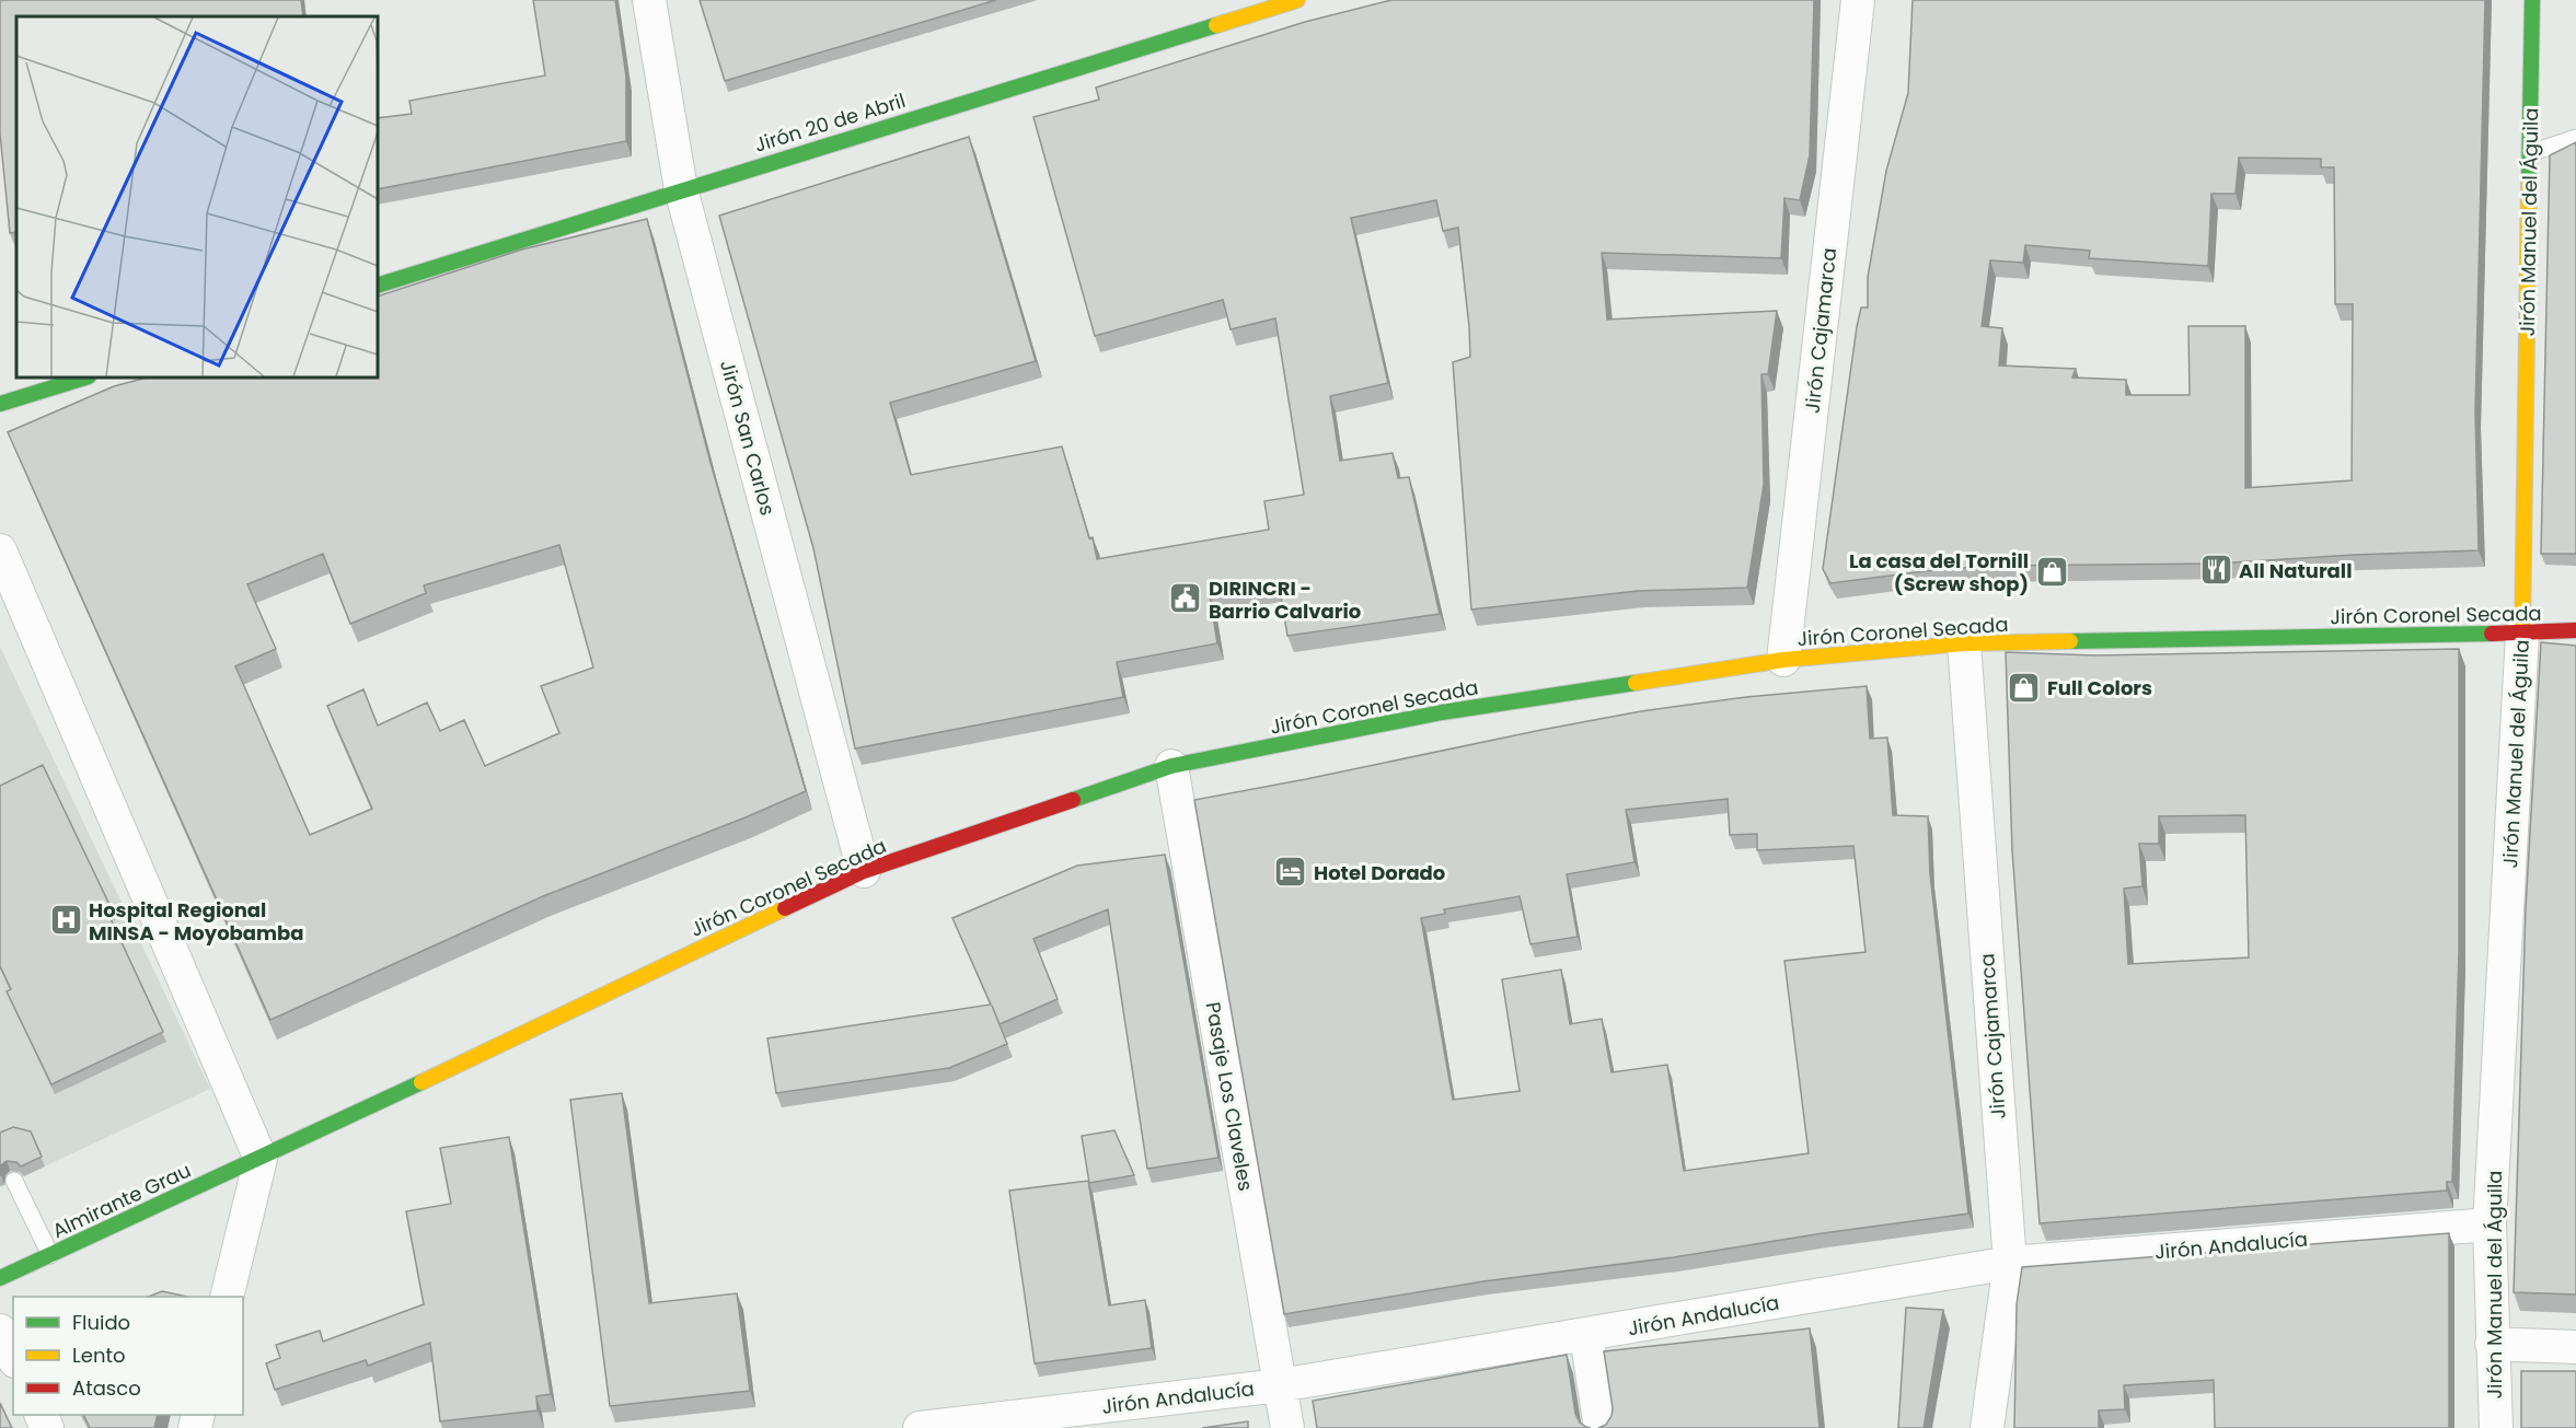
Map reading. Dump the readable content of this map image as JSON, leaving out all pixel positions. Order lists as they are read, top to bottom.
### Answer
{
  "streets": {
    "main road": [
      "Jirón 20 de Abril",
      "Jirón Manuel del Águila",
      "Jirón Coronel Secada",
      "Almirante Grau"
    ],
    "street": [
      "Jirón Cajamarca",
      "Jirón San Carlos",
      "Pasaje Los Claveles",
      "Jirón Andalucía"
    ]
  },
  "crossings": [
    ["Jirón 20 de Abril", "Jirón San Carlos"],
    ["Jirón Manuel del Águila", "Jirón Coronel Secada"],
    ["Jirón Manuel del Águila", "Jirón Andalucía"],
    ["Jirón Cajamarca", "Jirón Coronel Secada"],
    ["Jirón Cajamarca", "Jirón Andalucía"],
    ["Jirón San Carlos", "Jirón Coronel Secada"],
    ["Jirón Coronel Secada", "Pasaje Los Claveles"],
    ["Jirón Coronel Secada", "Almirante Grau"],
    ["Pasaje Los Claveles", "Jirón Andalucía"]
  ],
  "places": {
    "restaurant": ["All Naturall"],
    "shop": ["La casa del Tornill (Screw shop)", "Full Colors"],
    "public building": ["DIRINCRI - Barrio Calvario"],
    "hotel": ["Hotel Dorado"],
    "hospital": ["Hospital Regional MINSA - Moyobamba"]
  },
  "legend": ["Fluido", "Lento", "Atasco"]
}
